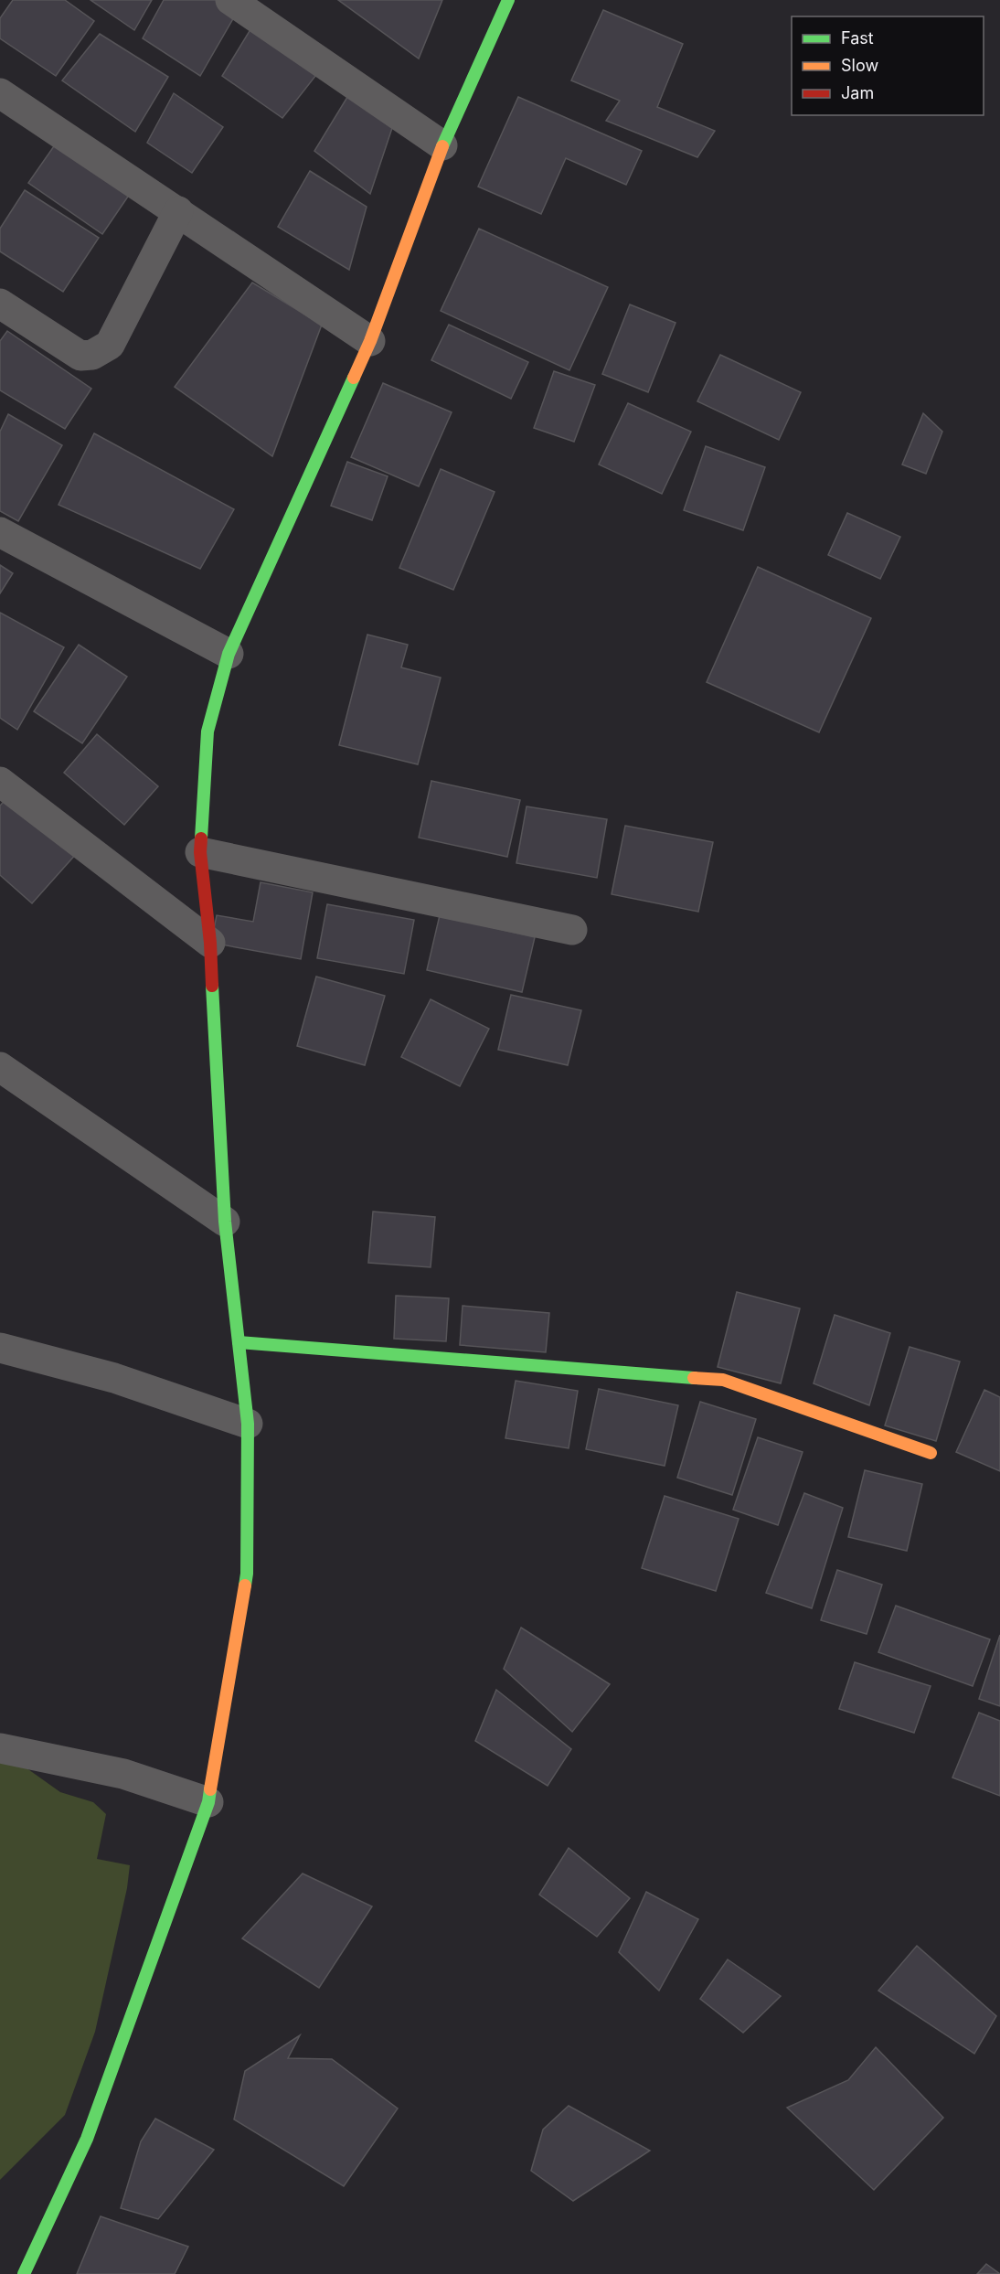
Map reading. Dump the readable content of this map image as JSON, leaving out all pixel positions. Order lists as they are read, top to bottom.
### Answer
{
  "legend": ["Fast", "Slow", "Jam"]
}
